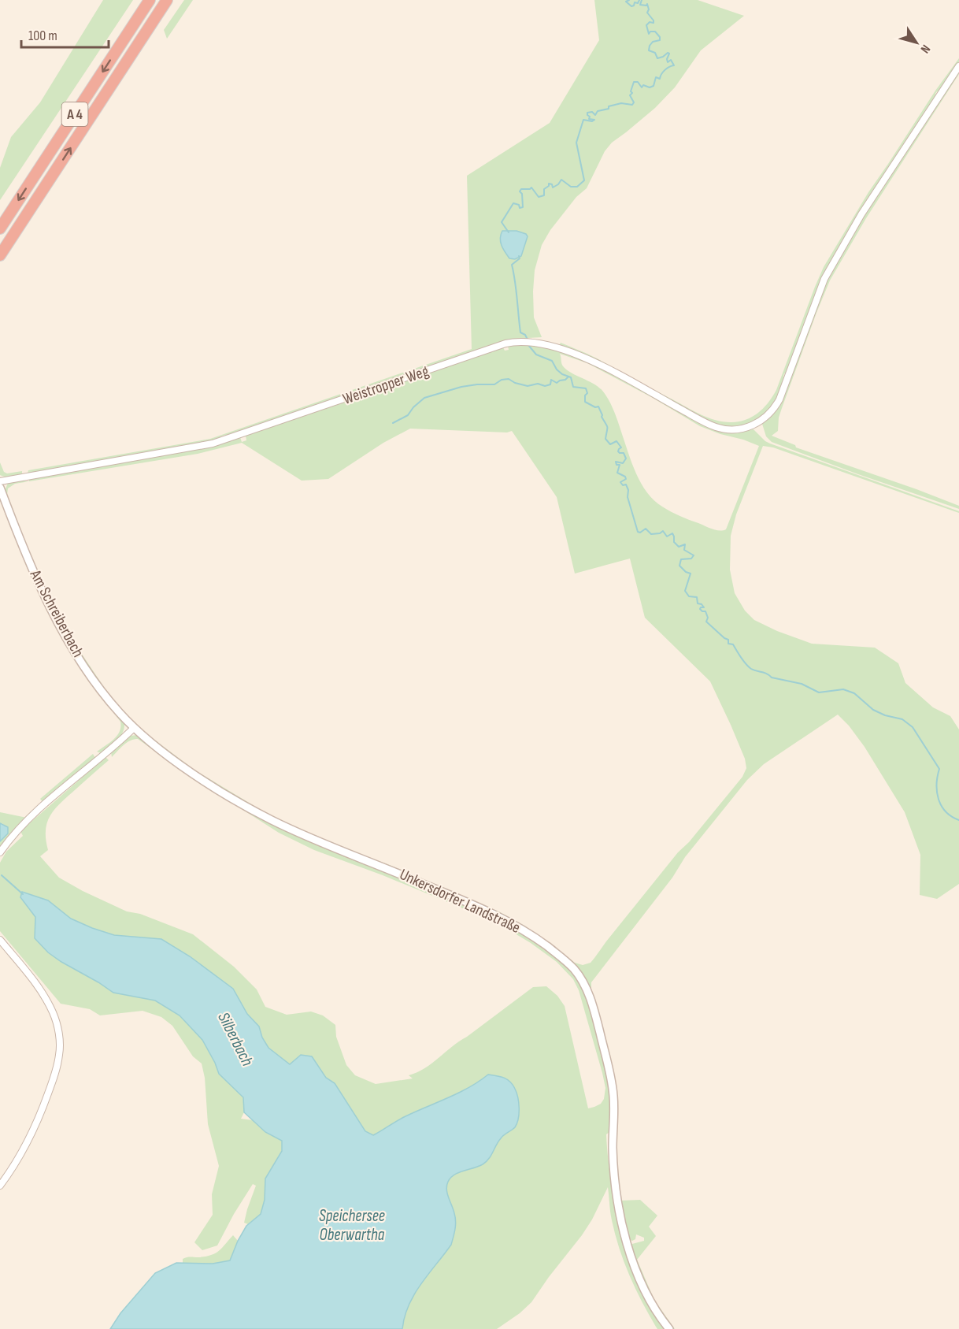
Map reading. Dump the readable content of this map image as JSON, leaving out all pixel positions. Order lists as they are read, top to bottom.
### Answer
{
  "streets": {
    "highway": ["A 4"],
    "street": ["Weistropper Weg", "Am Schreiberbach", "Unkersdorfer Landstraße"]
  },
  "crossings": [
    ["Am Schreiberbach", "Unkersdorfer Landstraße"]
  ],
  "water": ["Silberbach", "Speichersee Oberwartha"],
  "scale_bar": "100 m",
  "north": "bottom right"
}
